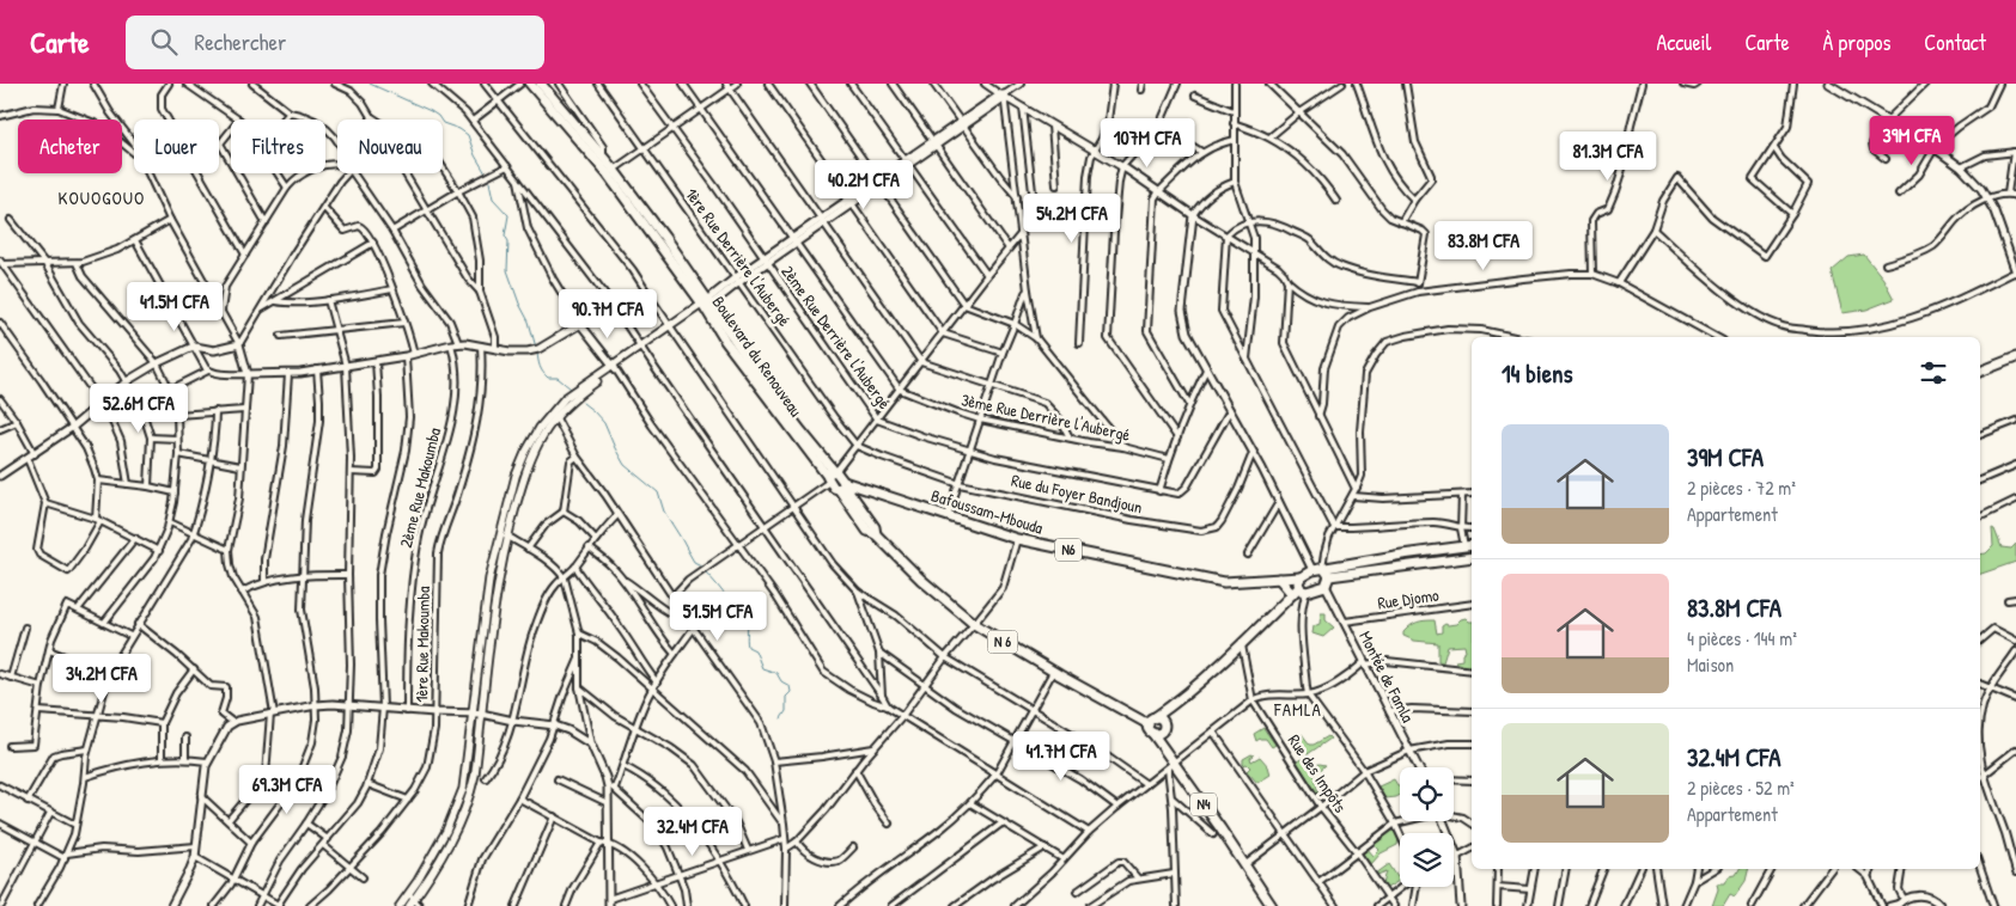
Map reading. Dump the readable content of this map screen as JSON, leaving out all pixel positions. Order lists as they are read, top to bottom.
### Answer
{
  "streets": {
    "highway": [
      "Boulevard du Renouveau",
      "Bafoussam-Mbouda",
      "N6",
      "N 6",
      "N4"
    ],
    "street": [
      "1ère Rue Derrière l'Aubergé",
      "2ème Rue Derrière l'Aubergé",
      "3ème Rue Derrière l'Aubergé",
      "2ème Rue Makoumba",
      "Rue du Foyer Bandjoun",
      "Rue Djomo",
      "1ère Rue Makoumba",
      "Montée de Famla",
      "Rue des Impôts"
    ]
  },
  "crossings": [
    ["1ère Rue Derrière l'Aubergé", "Rue du Foyer Bandjoun"],
    ["Boulevard du Renouveau", "Bafoussam-Mbouda"],
    ["Boulevard du Renouveau", "N 6"],
    ["Bafoussam-Mbouda", "N 6"],
    ["Rue Djomo", "Montée de Famla"],
    ["N 6", "N4"]
  ],
  "districts": ["KOUOGOUO", "FAMLA"],
  "page": {
    "header": "Carte",
    "search": "Rechercher",
    "nav": [
      "Accueil",
      "Carte",
      "À propos",
      "Contact"
    ],
    "price": [
      "39M CFA",
      "107M CFA",
      "81.3M CFA",
      "40.2M CFA",
      "54.2M CFA",
      "83.8M CFA",
      "41.5M CFA",
      "90.7M CFA",
      "52.6M CFA",
      "51.5M CFA",
      "34.2M CFA",
      "41.7M CFA",
      "69.3M CFA",
      "32.4M CFA"
    ],
    "chip": [
      "Acheter",
      "Louer",
      "Filtres",
      "Nouveau"
    ],
    "heading": "14 biens",
    "list": [
      {
        "name": "39M CFA",
        "note": "2 pièces · 72 m² · Appartement"
      },
      {
        "name": "83.8M CFA",
        "note": "4 pièces · 144 m² · Maison"
      },
      {
        "name": "32.4M CFA",
        "note": "2 pièces · 52 m² · Appartement"
      }
    ]
  }
}
